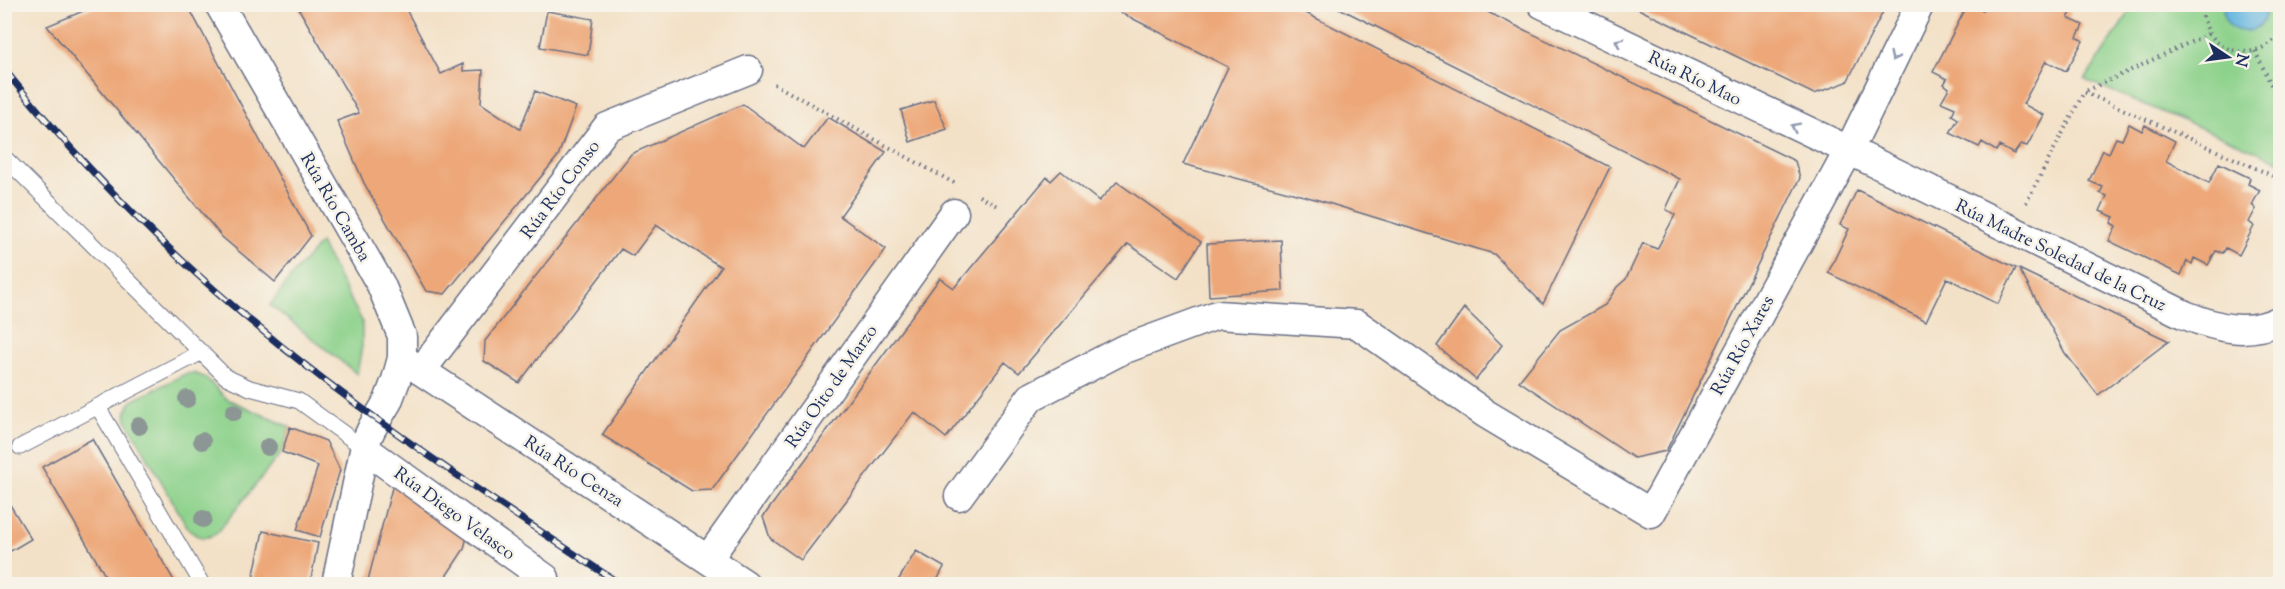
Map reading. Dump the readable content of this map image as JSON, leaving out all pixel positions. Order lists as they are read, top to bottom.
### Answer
{
  "streets": {
    "street": [
      "Rúa Río Mao",
      "Rúa Río Conso",
      "Rúa Río Camba",
      "Rúa Madre Soledad de la Cruz",
      "Rúa Río Xares",
      "Rúa Oito de Marzo",
      "Rúa Río Cenza",
      "Rúa Diego Velasco"
    ]
  },
  "crossings": [
    ["Rúa Río Mao", "Rúa Madre Soledad de la Cruz"],
    ["Rúa Río Mao", "Rúa Río Xares"],
    ["Rúa Río Conso", "Rúa Río Camba"],
    ["Rúa Río Conso", "Rúa Río Cenza"],
    ["Rúa Río Camba", "Rúa Río Cenza"],
    ["Rúa Río Camba", "Rúa Diego Velasco"],
    ["Rúa Madre Soledad de la Cruz", "Rúa Río Xares"],
    ["Rúa Oito de Marzo", "Rúa Río Cenza"]
  ],
  "one_way": ["Rúa Río Mao"],
  "north": "right"
}
